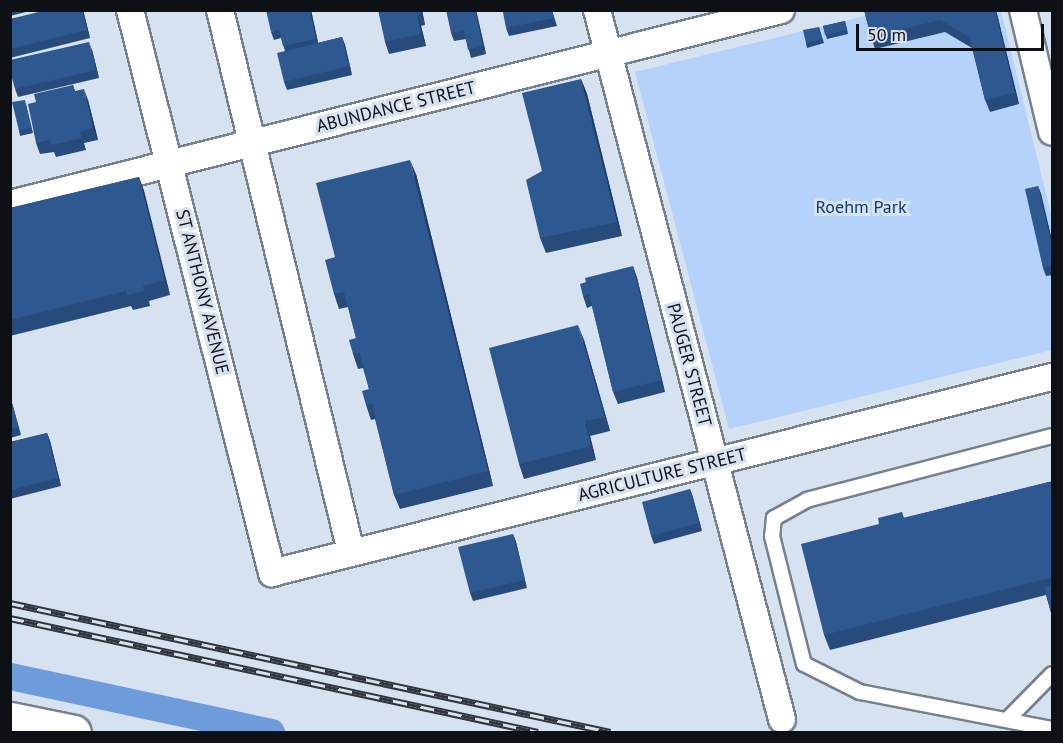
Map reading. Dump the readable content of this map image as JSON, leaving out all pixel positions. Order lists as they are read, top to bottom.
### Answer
{
  "streets": {
    "street": [
      "ABUNDANCE STREET",
      "ST ANTHONY AVENUE",
      "PAUGER STREET",
      "AGRICULTURE STREET"
    ]
  },
  "crossings": [
    ["ABUNDANCE STREET", "ST ANTHONY AVENUE"],
    ["ABUNDANCE STREET", "PAUGER STREET"],
    ["ST ANTHONY AVENUE", "AGRICULTURE STREET"],
    ["PAUGER STREET", "AGRICULTURE STREET"]
  ],
  "parks": ["Roehm Park"],
  "scale_bar": "50 m"
}
